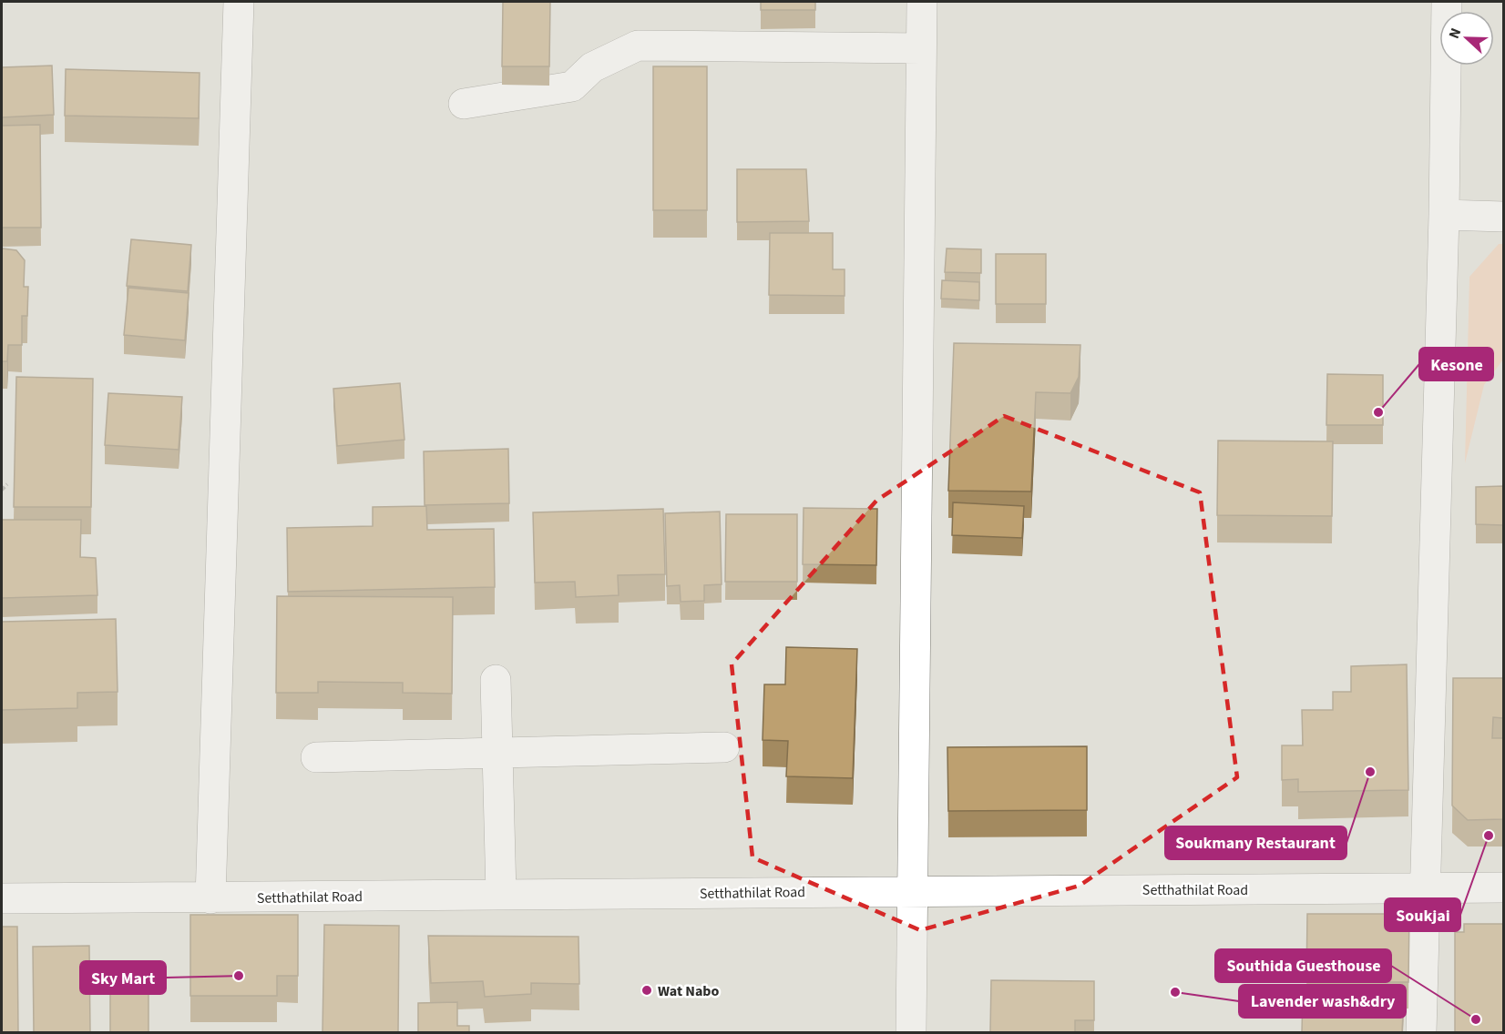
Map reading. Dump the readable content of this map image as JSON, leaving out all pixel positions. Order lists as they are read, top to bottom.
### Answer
{
  "streets": {
    "street": ["Setthathilat Road"]
  },
  "places": [
    "Kesone",
    "Soukmany Restaurant",
    "Soukjai",
    "Sky Mart",
    "Wat Nabo",
    "Lavender wash&dry",
    "Southida Guesthouse"
  ],
  "north": "left"
}
